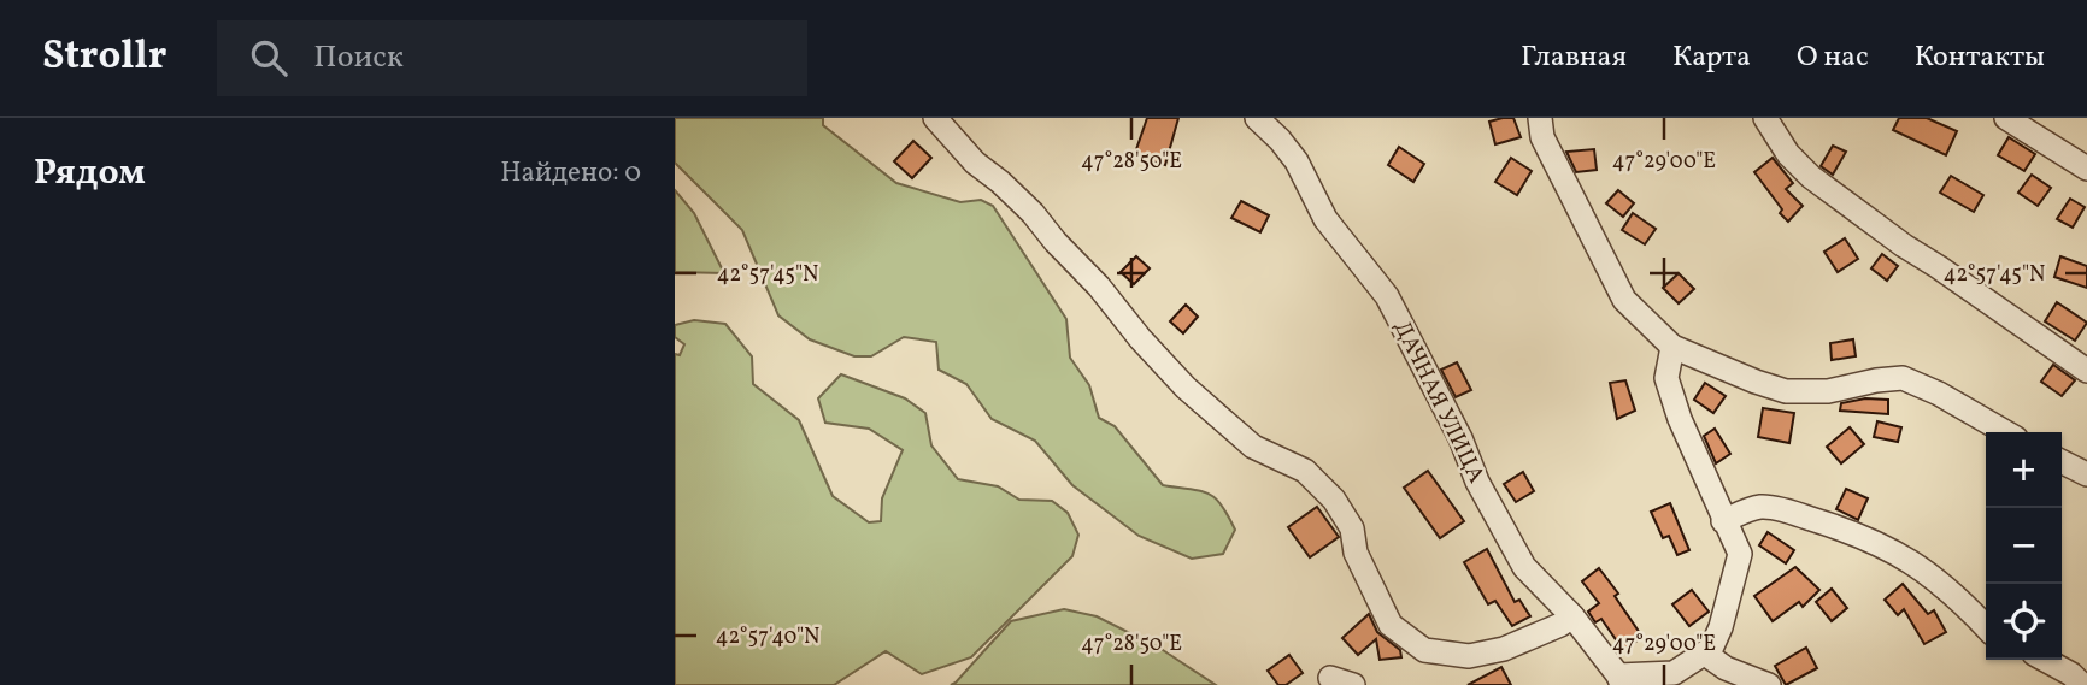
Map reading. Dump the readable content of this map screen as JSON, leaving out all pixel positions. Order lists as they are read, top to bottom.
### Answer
{
  "streets": {
    "street": ["ДАЧНАЯ УЛИЦА"]
  },
  "page": {
    "header": "Strollr",
    "search": "Поиск",
    "nav": [
      "Главная",
      "Карта",
      "О нас",
      "Контакты"
    ],
    "heading": ["Рядом", "Найдено: 0"],
    "map_buttons": ["+", "−"]
  },
  "coordinates": [
    "47°28'50\"E",
    "47°29'00\"E",
    "42°57'45\"N",
    "42°57'40\"N"
  ]
}
